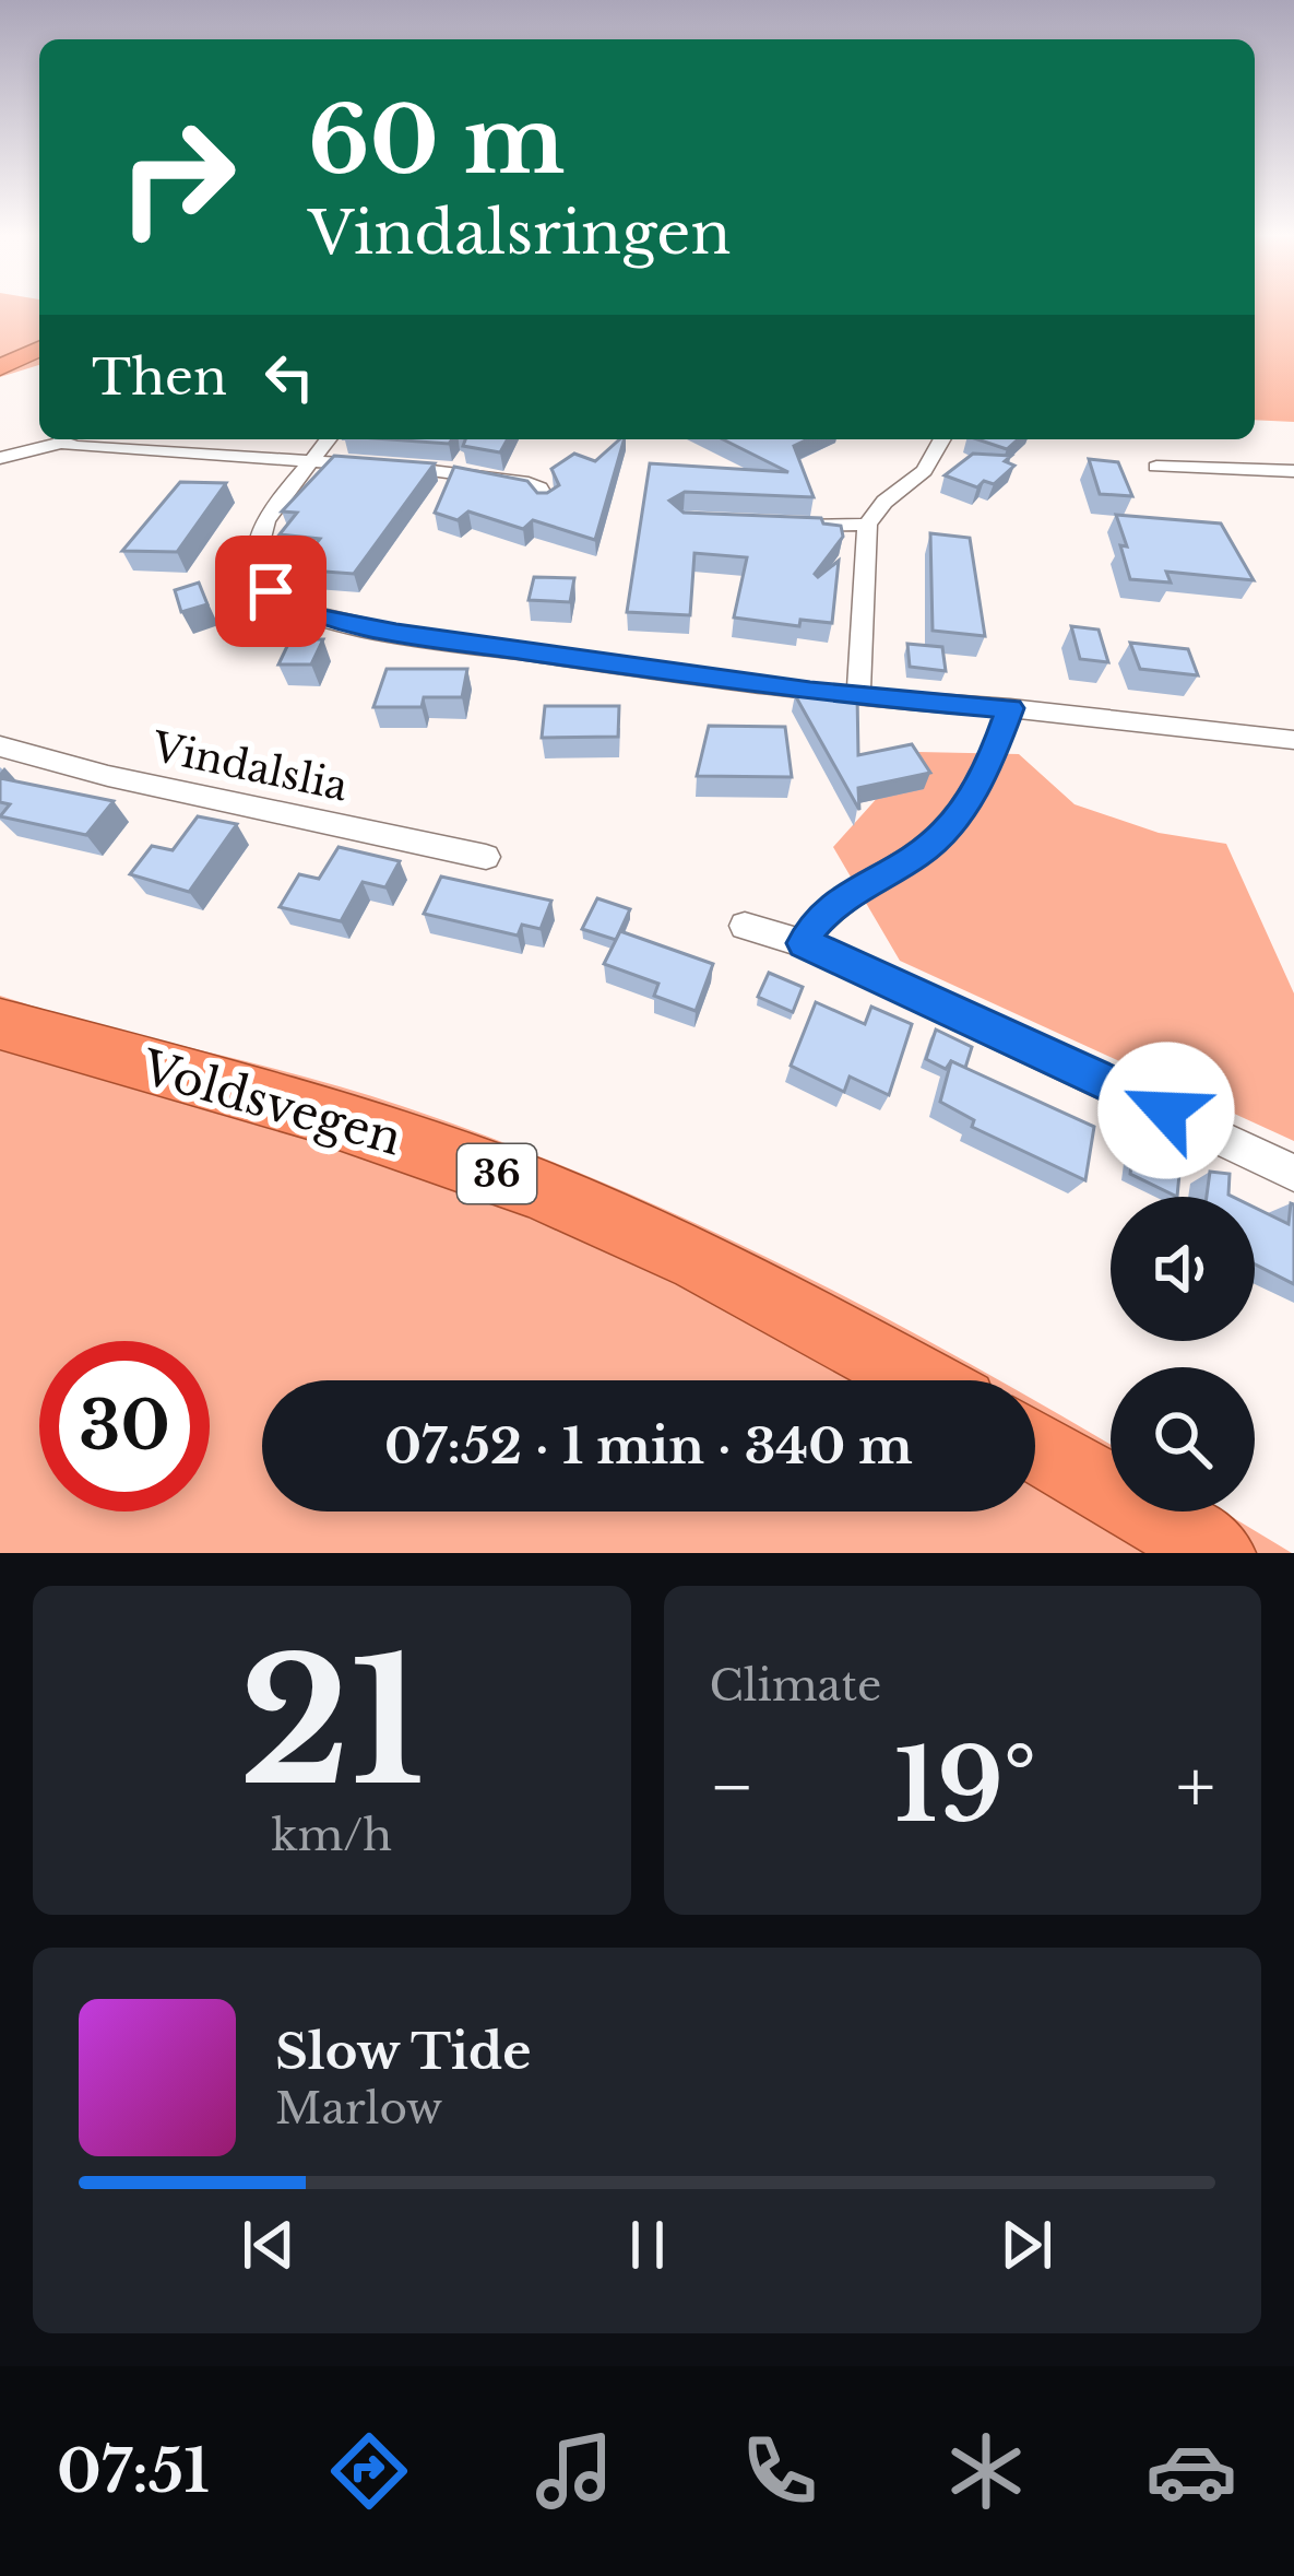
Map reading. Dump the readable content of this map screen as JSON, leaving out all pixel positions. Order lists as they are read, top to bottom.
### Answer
{
  "streets": {
    "highway": ["Voldsvegen", "36"],
    "street": ["Vindalslia"]
  },
  "page": {
    "turn": ["60 m", "Vindalsringen"],
    "then": "Then",
    "limit": "30",
    "trip": "07:52 · 1 min · 340 m",
    "tile": [
      ["21", "km/h"],
      "Climate"
    ],
    "heat": ["−", "19°", "+"],
    "song": ["Slow Tide", "Marlow"],
    "tabs": "07:51"
  }
}
